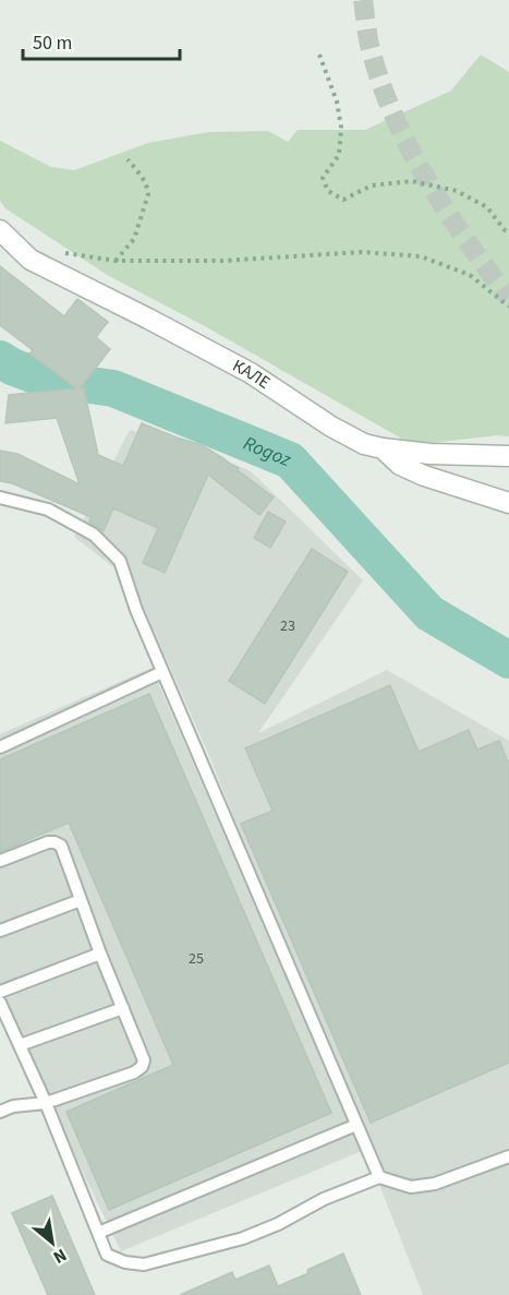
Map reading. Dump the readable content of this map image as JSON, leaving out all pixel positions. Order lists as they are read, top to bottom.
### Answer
{
  "streets": {
    "street": ["КАЛЕ"]
  },
  "water": ["Rogoz"],
  "house_numbers": ["23", "25"],
  "scale_bar": "50 m",
  "north": "bottom right"
}
